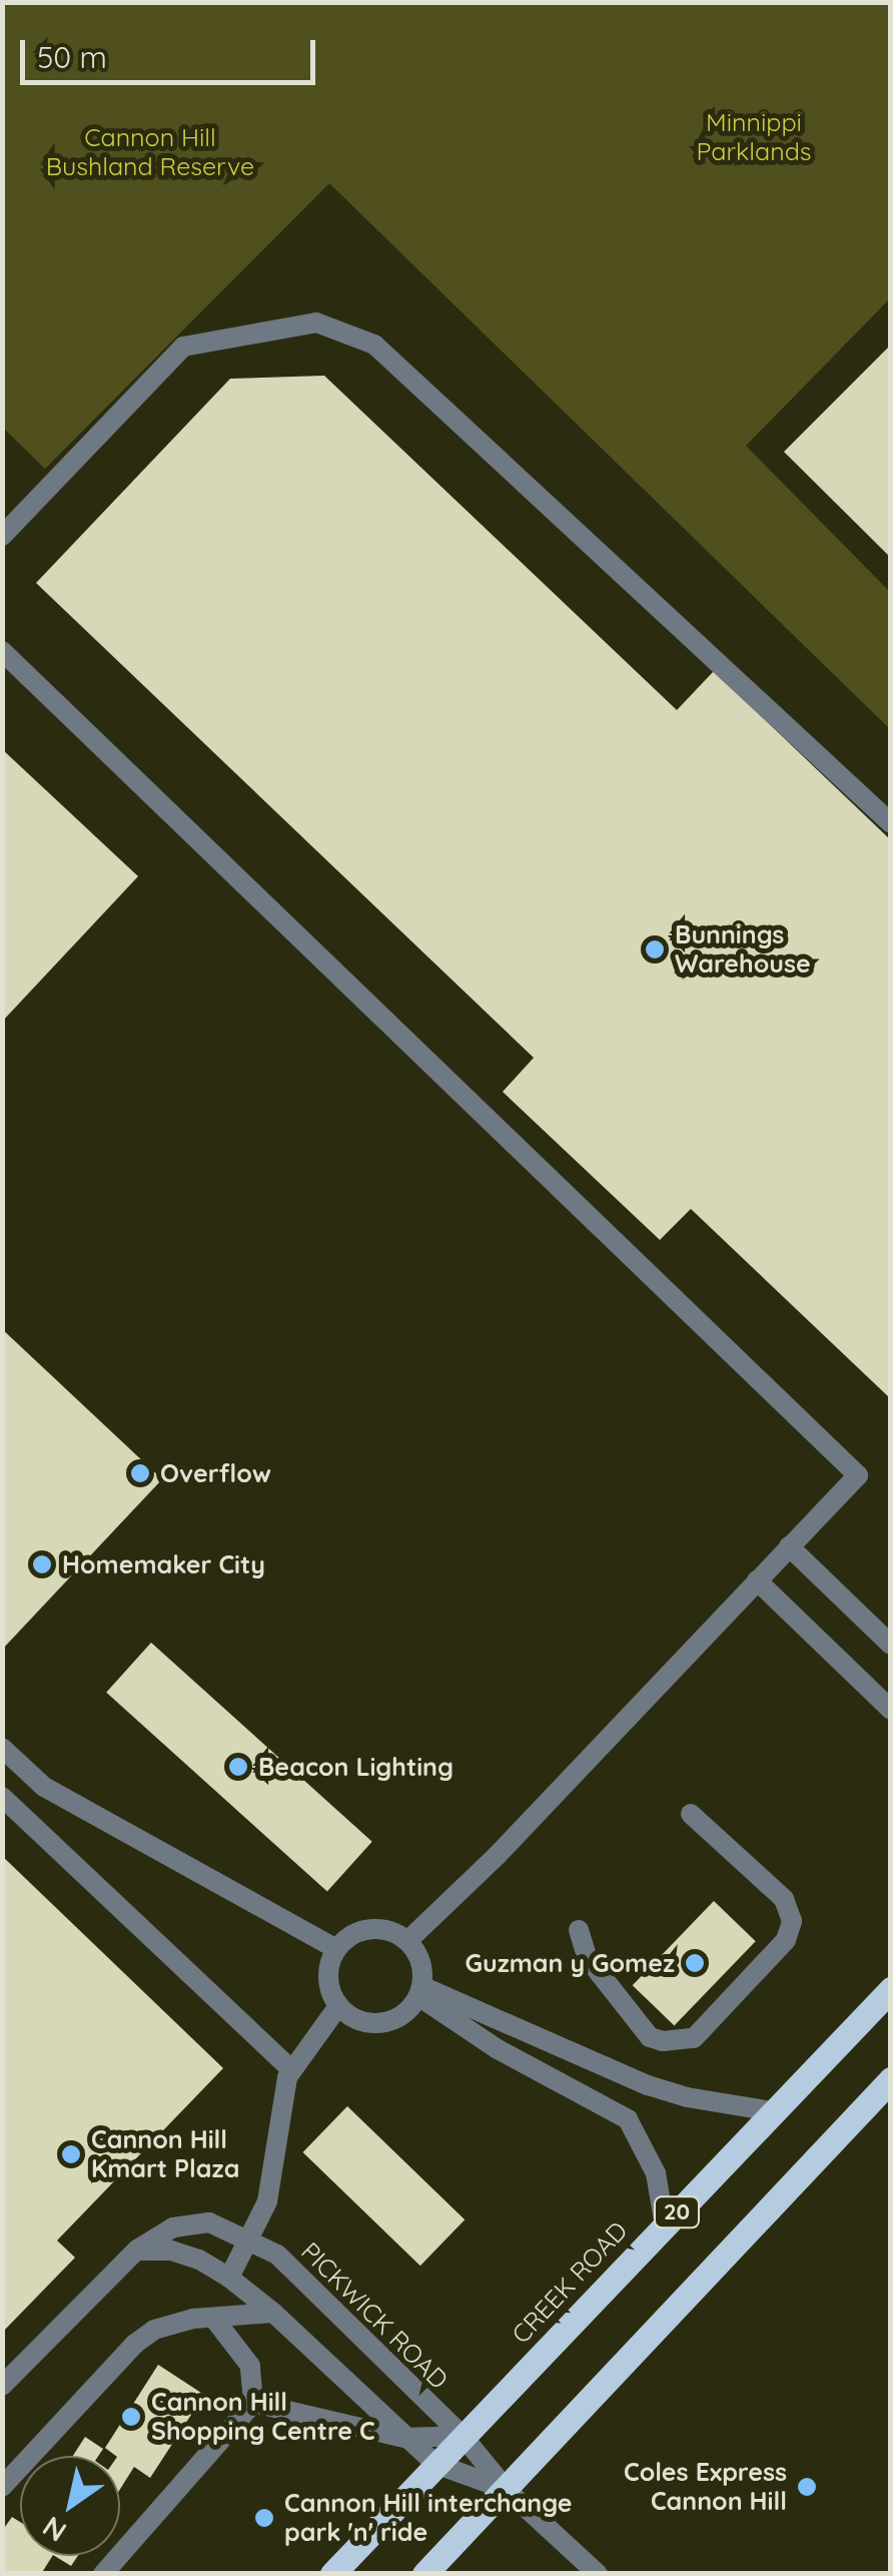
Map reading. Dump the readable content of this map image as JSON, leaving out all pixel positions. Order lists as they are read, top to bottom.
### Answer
{
  "streets": {
    "main road": ["20", "CREEK ROAD"],
    "street": ["PICKWICK ROAD"]
  },
  "crossings": [
    ["20", "PICKWICK ROAD"],
    ["CREEK ROAD", "PICKWICK ROAD"]
  ],
  "parks": ["Minnippi Parklands", "Cannon Hill Bushland Reserve"],
  "places": [
    "Bunnings Warehouse",
    "Overflow",
    "Homemaker City",
    "Beacon Lighting",
    "Guzman y Gomez",
    "Cannon Hill Kmart Plaza",
    "Cannon Hill Shopping Centre C",
    "Coles Express Cannon Hill",
    "Cannon Hill interchange park 'n' ride"
  ],
  "scale_bar": "50 m",
  "north": "bottom left"
}
